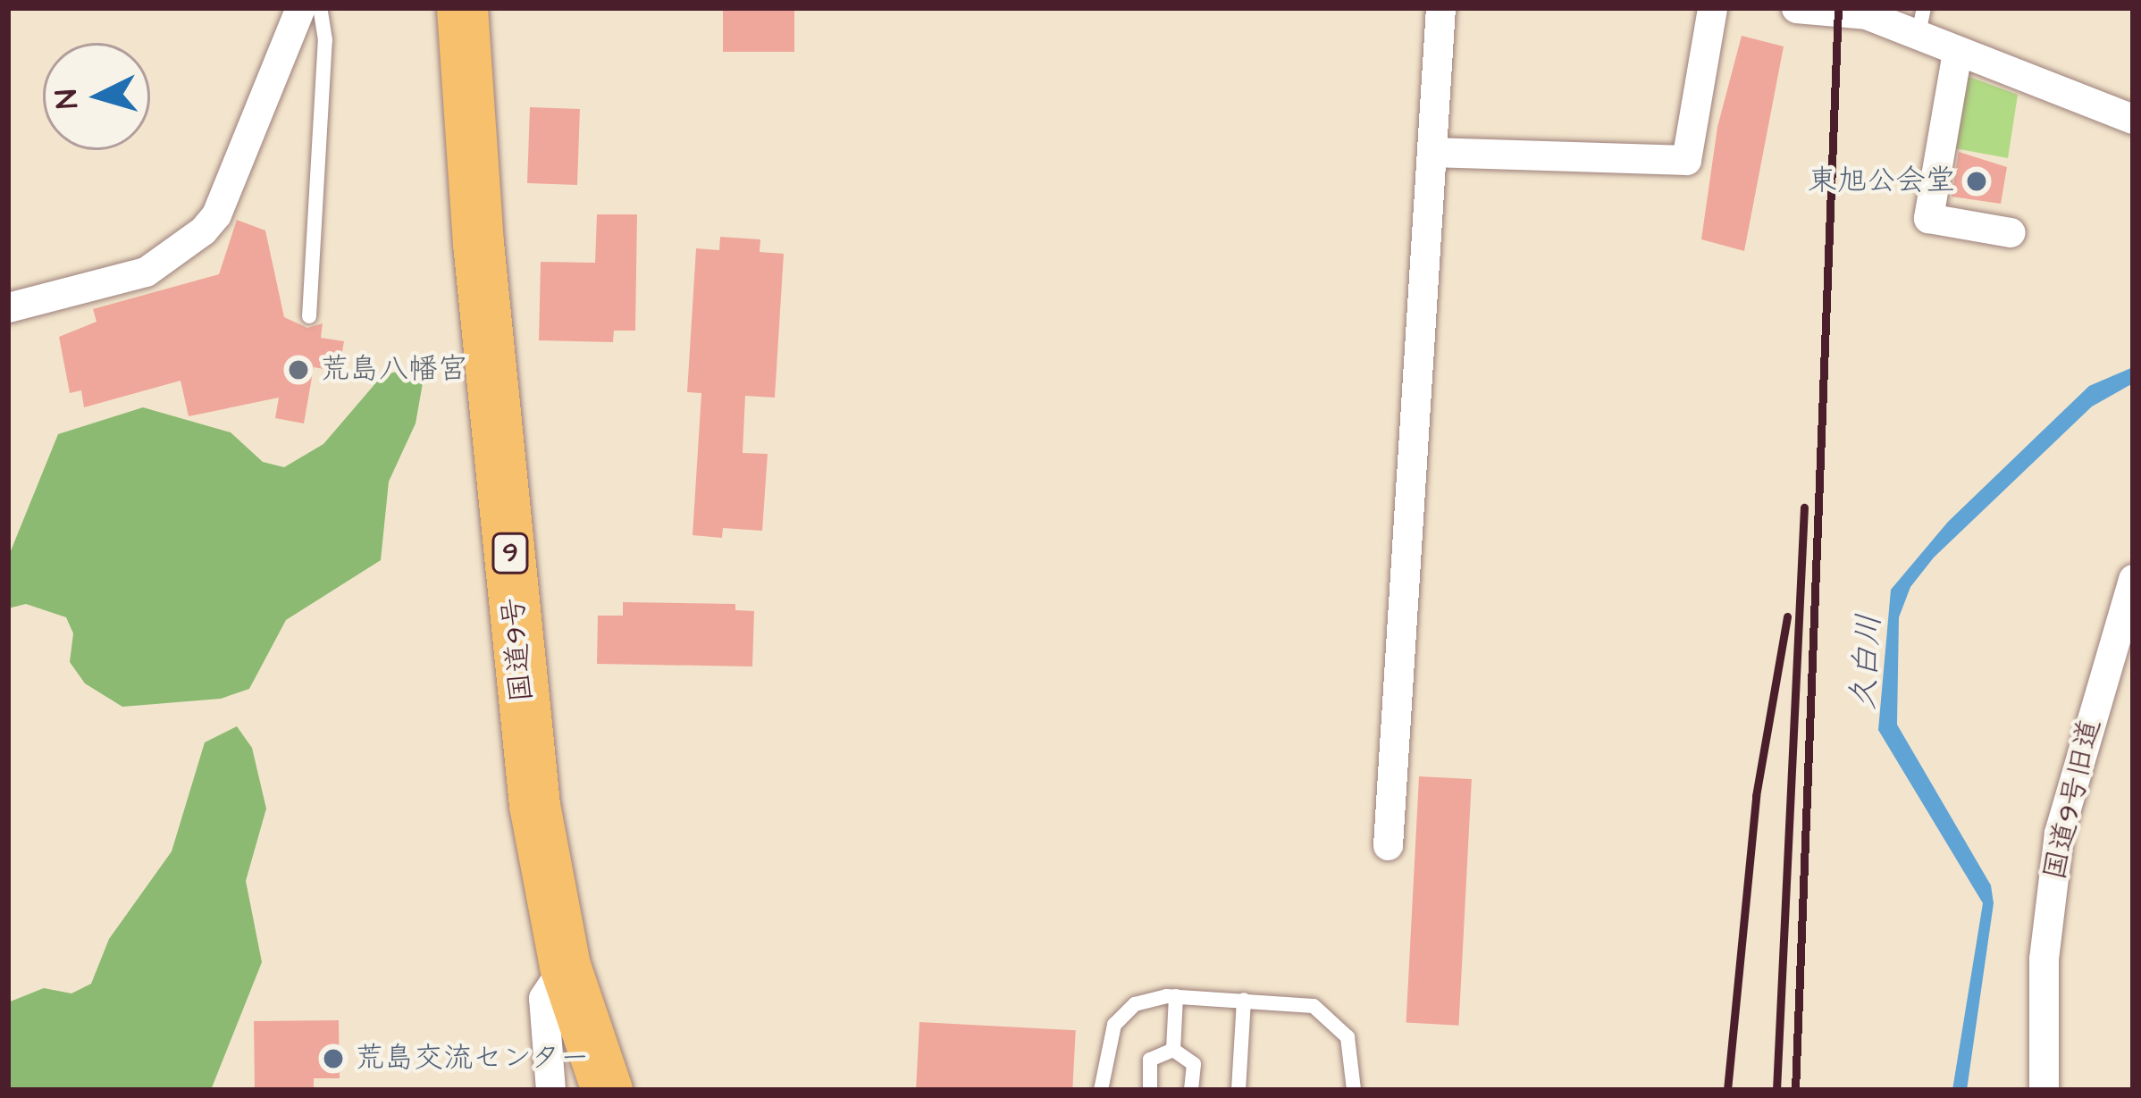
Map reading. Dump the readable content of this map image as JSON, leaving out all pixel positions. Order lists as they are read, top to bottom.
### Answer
{
  "streets": {
    "highway": ["9", "国道9号"],
    "street": ["国道9号旧道"]
  },
  "water": ["久白川"],
  "places": ["東旭公会堂", "荒島八幡宮", "荒島交流センター"],
  "north": "left"
}
